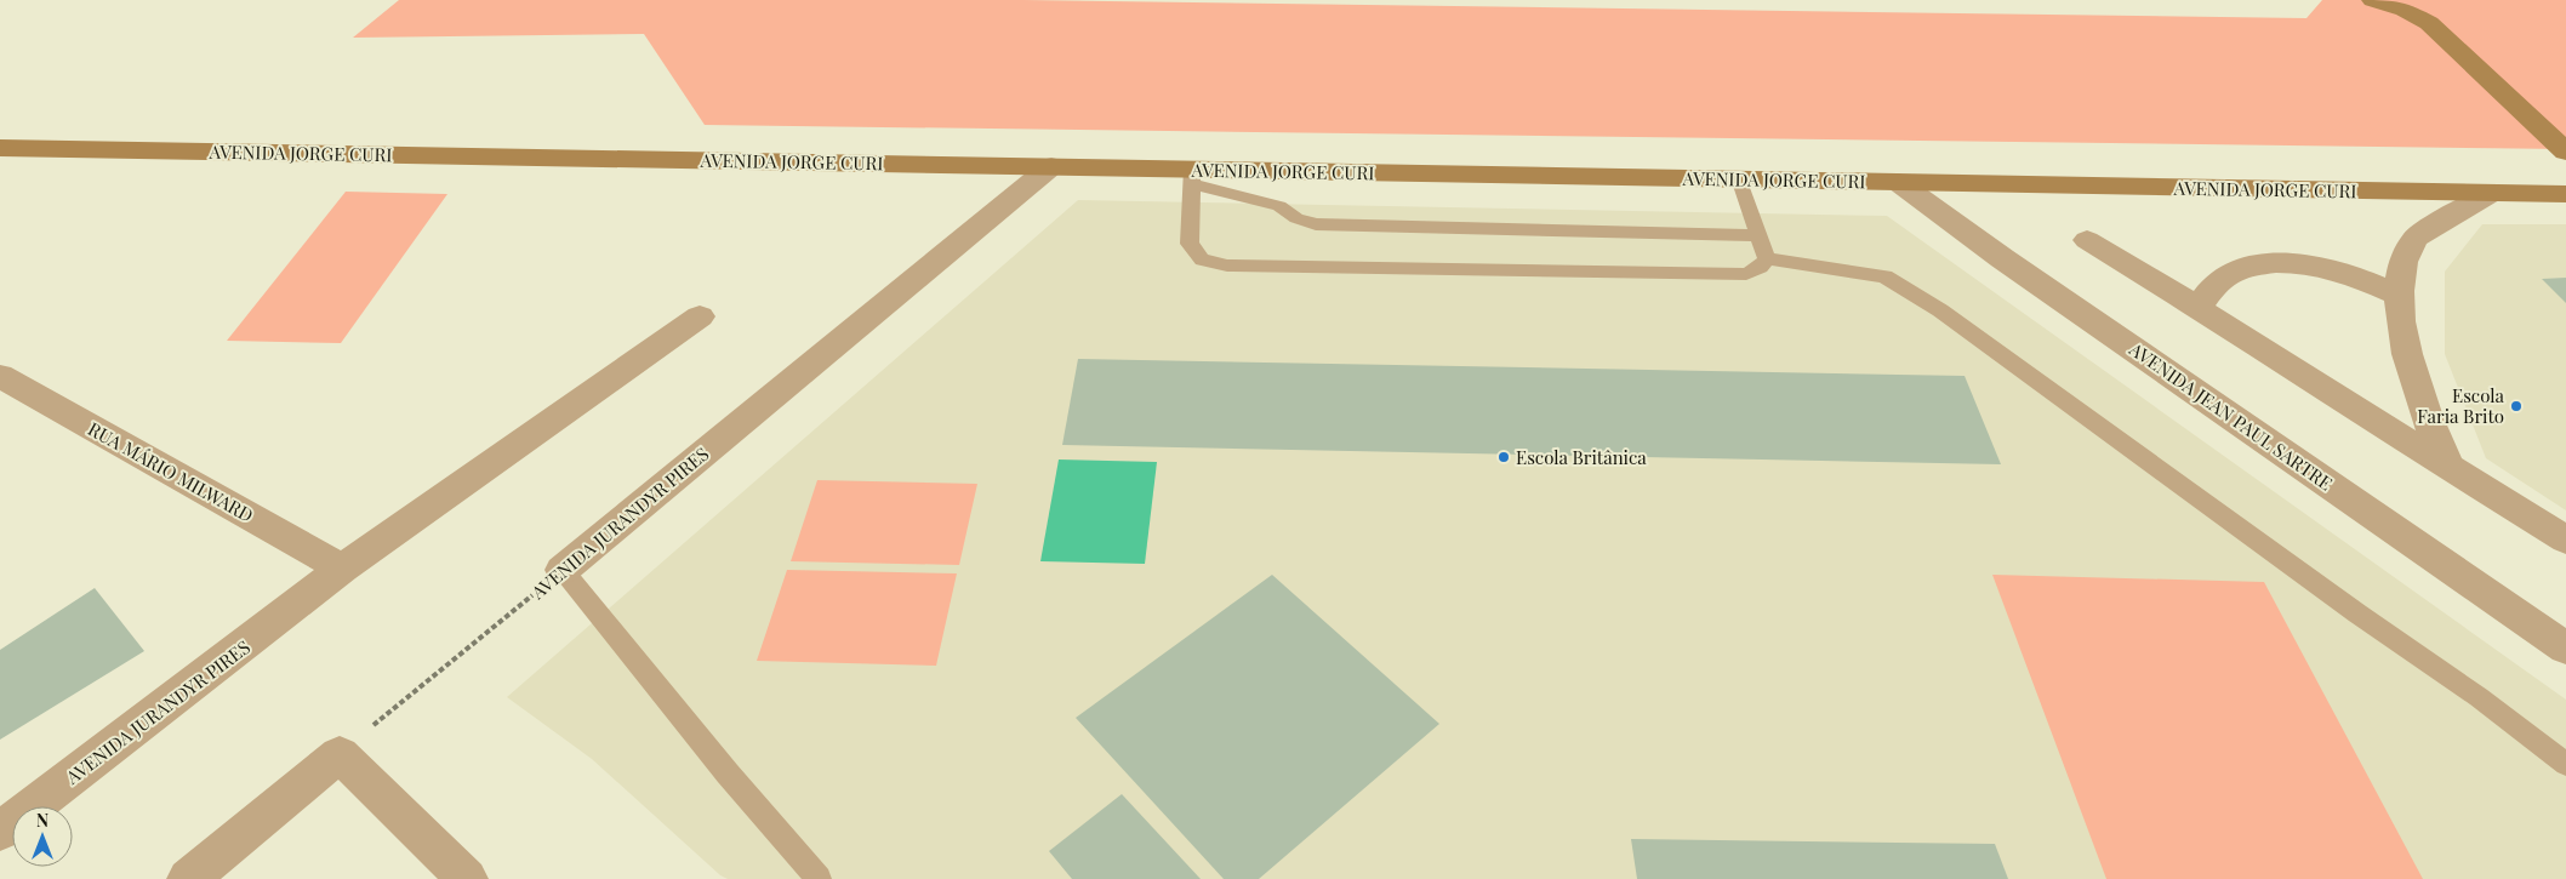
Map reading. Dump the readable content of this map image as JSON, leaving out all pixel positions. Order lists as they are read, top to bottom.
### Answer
{
  "streets": {
    "street": [
      "AVENIDA JORGE CURI",
      "AVENIDA JEAN PAUL SARTRE",
      "RUA MÁRIO MILWARD",
      "AVENIDA JURANDYR PIRES"
    ]
  },
  "crossings": [
    ["AVENIDA JORGE CURI", "AVENIDA JEAN PAUL SARTRE"],
    ["AVENIDA JORGE CURI", "AVENIDA JURANDYR PIRES"],
    ["RUA MÁRIO MILWARD", "AVENIDA JURANDYR PIRES"]
  ],
  "places": ["Escola Faria Brito", "Escola Britânica"],
  "north": "top"
}
